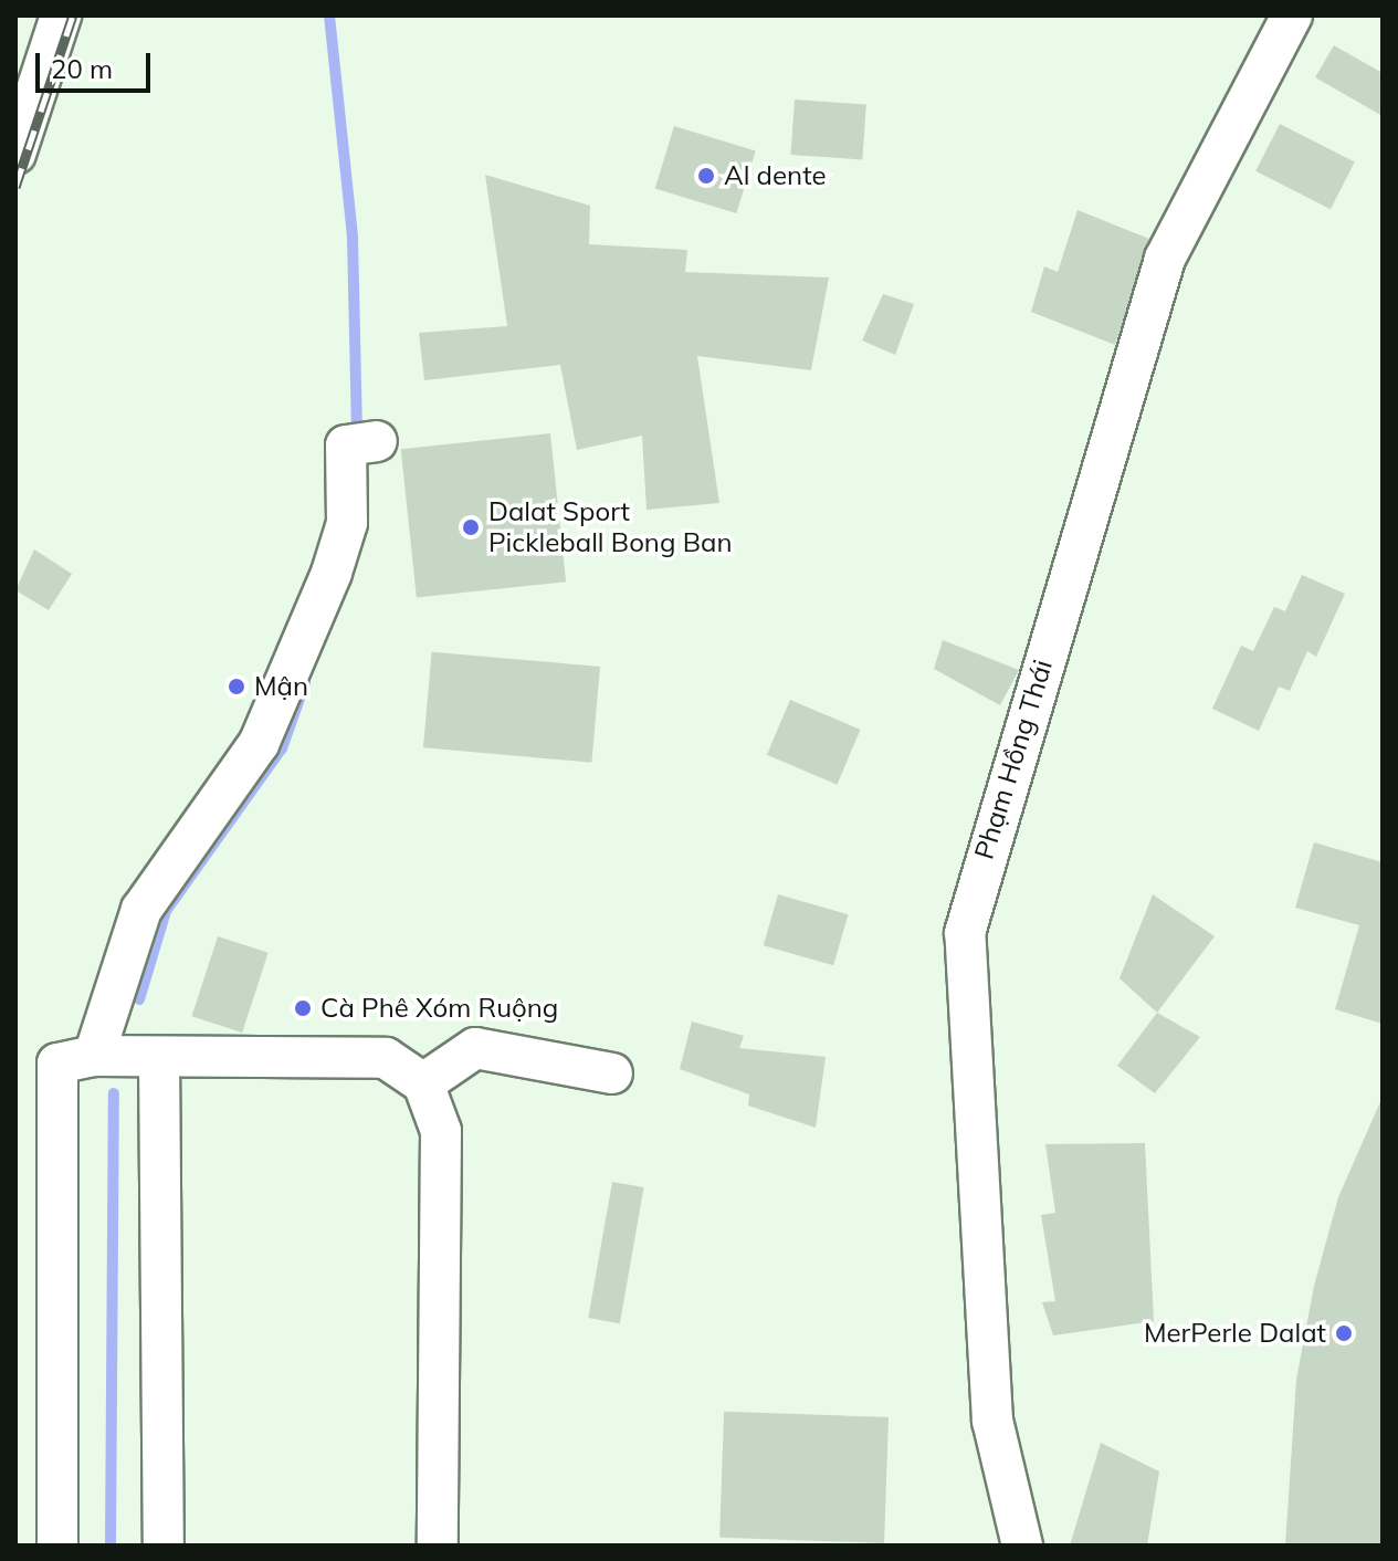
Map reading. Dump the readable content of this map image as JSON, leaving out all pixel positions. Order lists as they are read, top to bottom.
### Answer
{
  "streets": {
    "street": ["Phạm Hồng Thái"]
  },
  "places": [
    "Al dente",
    "Dalat Sport Pickleball Bong Ban",
    "Mận",
    "Cà Phê Xóm Ruộng",
    "MerPerle Dalat"
  ],
  "scale_bar": "20 m"
}
